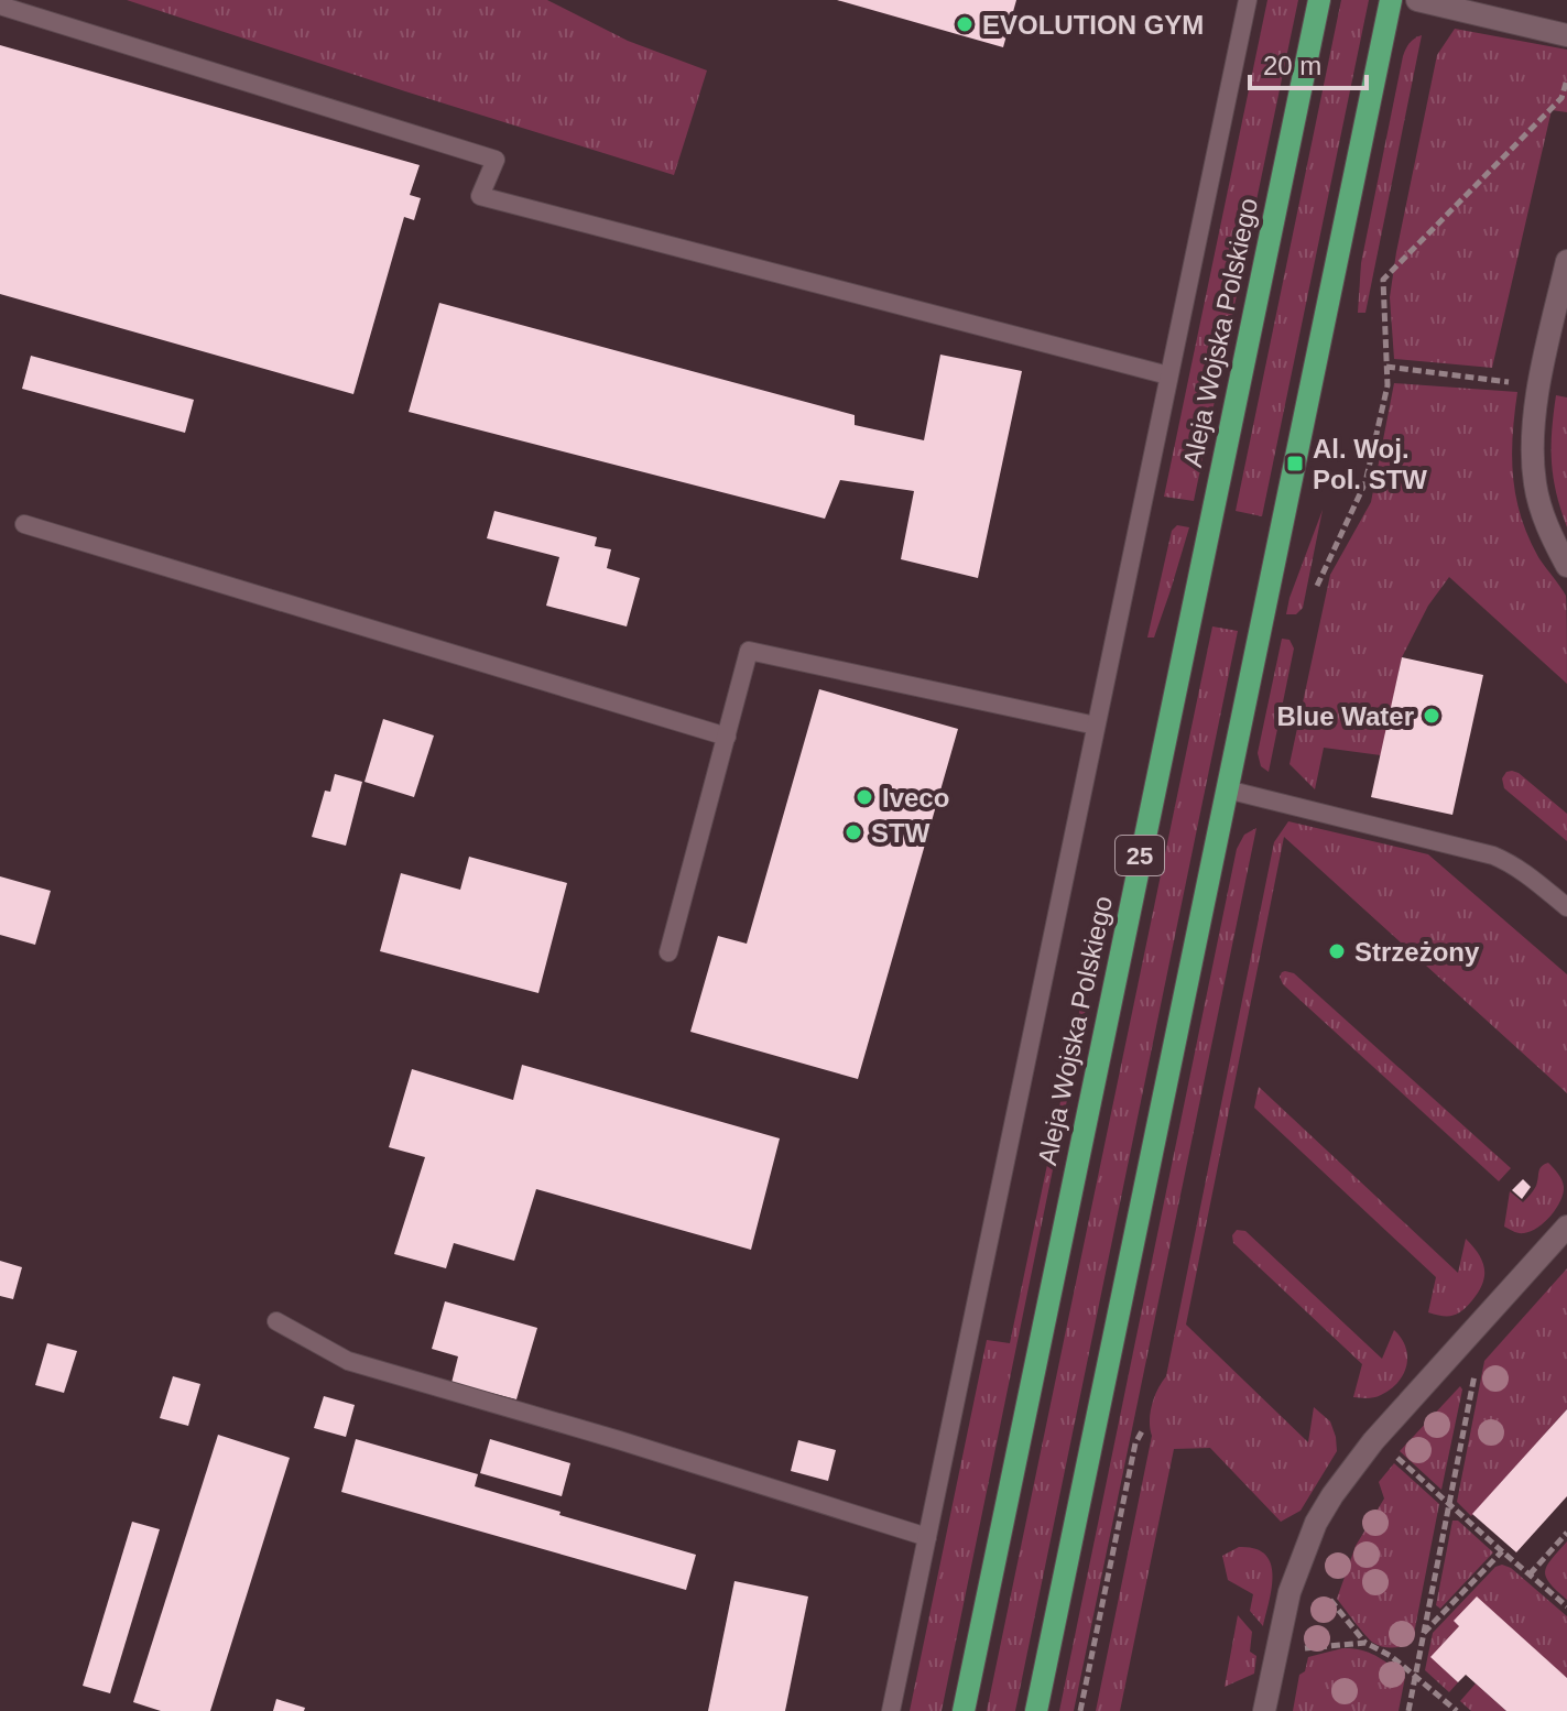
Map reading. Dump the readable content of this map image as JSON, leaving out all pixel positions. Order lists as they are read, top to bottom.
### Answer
{
  "streets": {
    "main road": ["Aleja Wojska Polskiego", "25"]
  },
  "places": {
    "other": [
      "EVOLUTION GYM",
      "Blue Water",
      "Iveco",
      "STW",
      "Strzeżony"
    ],
    "transit": ["Al. Woj. Pol. STW"]
  },
  "scale_bar": "20 m"
}
